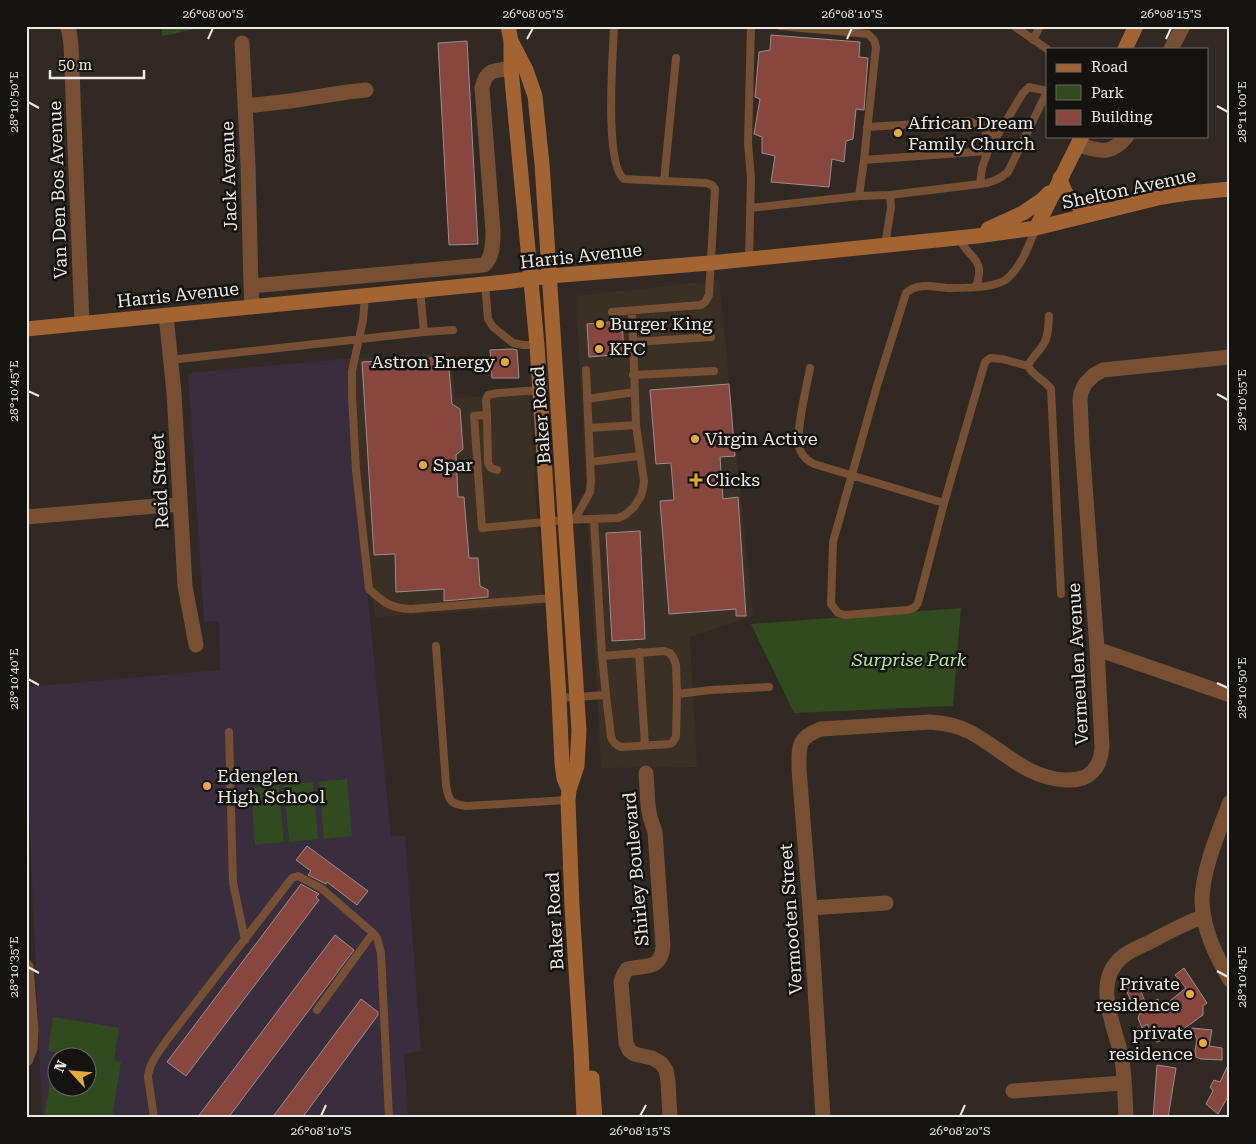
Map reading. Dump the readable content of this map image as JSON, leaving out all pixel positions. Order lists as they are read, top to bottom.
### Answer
{
  "streets": {
    "main road": ["Shelton Avenue", "Harris Avenue", "Baker Road"],
    "street": [
      "Jack Avenue",
      "Van Den Bos Avenue",
      "Reid Street",
      "Vermeulen Avenue",
      "Shirley Boulevard",
      "Vermooten Street"
    ]
  },
  "crossings": [
    ["Jack Avenue", "Harris Avenue"],
    ["Shelton Avenue", "Harris Avenue"],
    ["Van Den Bos Avenue", "Harris Avenue"],
    ["Harris Avenue", "Baker Road"],
    ["Harris Avenue", "Reid Street"],
    ["Vermeulen Avenue", "Vermooten Street"]
  ],
  "parks": ["Surprise Park"],
  "places": {
    "other": [
      "African Dream Family Church",
      "Burger King",
      "KFC",
      "Astron Energy",
      "Virgin Active",
      "Spar",
      "Edenglen High School",
      "Private residence",
      "private residence"
    ],
    "health": ["Clicks"]
  },
  "legend": ["Road", "Park", "Building"],
  "scale_bar": "50 m",
  "north": "top left",
  "coordinates": [
    "26°08'00\"S",
    "26°08'05\"S",
    "26°08'10\"S",
    "26°08'15\"S",
    "28°10'50\"E",
    "28°11'00\"E",
    "28°10'45\"E",
    "28°10'55\"E",
    "28°10'40\"E",
    "28°10'35\"E",
    "26°08'20\"S"
  ]
}
